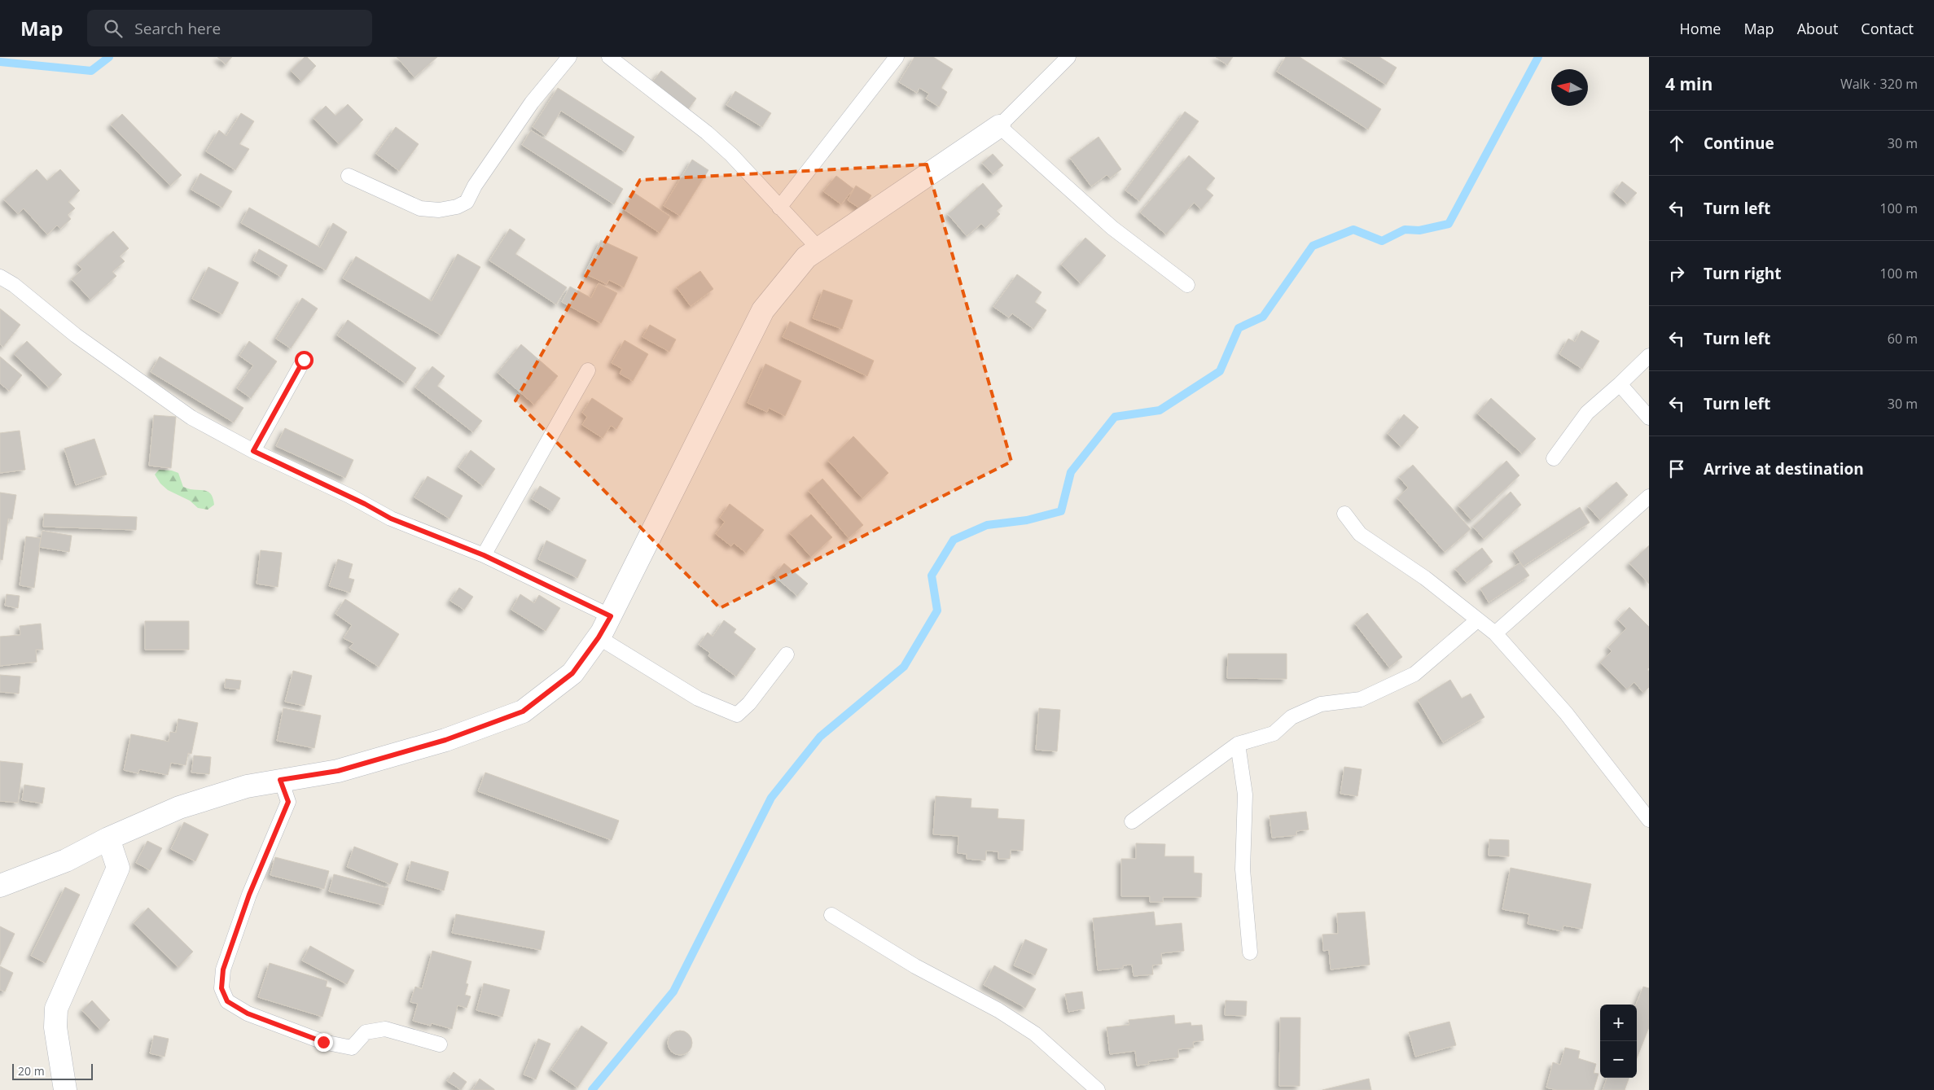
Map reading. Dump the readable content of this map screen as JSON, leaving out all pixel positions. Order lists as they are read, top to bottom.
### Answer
{
  "scale_bar": "20 m",
  "north": "left",
  "page": {
    "header": "Map",
    "search": "Search here",
    "nav": [
      "Home",
      "Map",
      "About",
      "Contact"
    ],
    "heading": ["4 min", "Walk · 320 m"],
    "list": [
      ["Continue", "30 m"],
      ["Turn left", "100 m"],
      ["Turn right", "100 m"],
      ["Turn left", "60 m"],
      ["Turn left", "30 m"],
      "Arrive at destination"
    ],
    "map_buttons": ["+", "−"],
    "scale": "20 m"
  }
}
